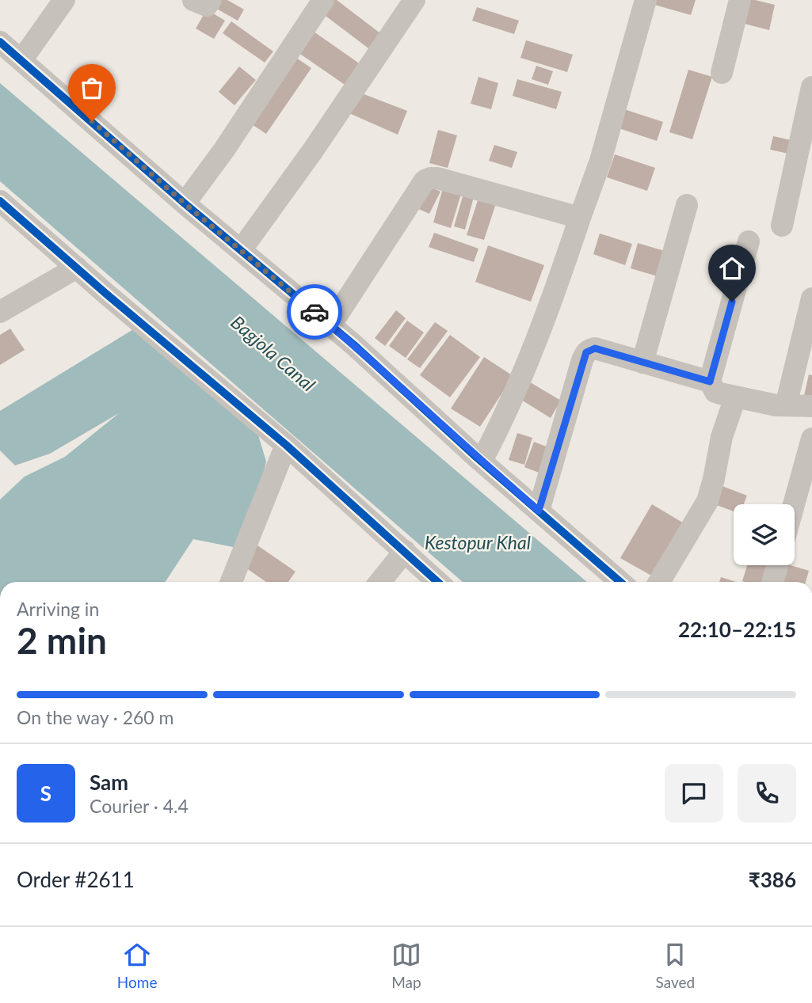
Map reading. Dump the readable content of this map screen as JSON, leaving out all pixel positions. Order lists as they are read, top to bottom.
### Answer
{
  "water": ["Bagjola Canal", "Kestopur Khal"],
  "page": {
    "heading": ["2 min", "Arriving in", "22:10–22:15"],
    "panel": [
      "Sam",
      "Courier · 4.4",
      "Order #2611",
      "₹386"
    ],
    "bar": "On the way · 260 m",
    "round": "S",
    "tabs": ["Home", "Map", "Saved"]
  }
}
